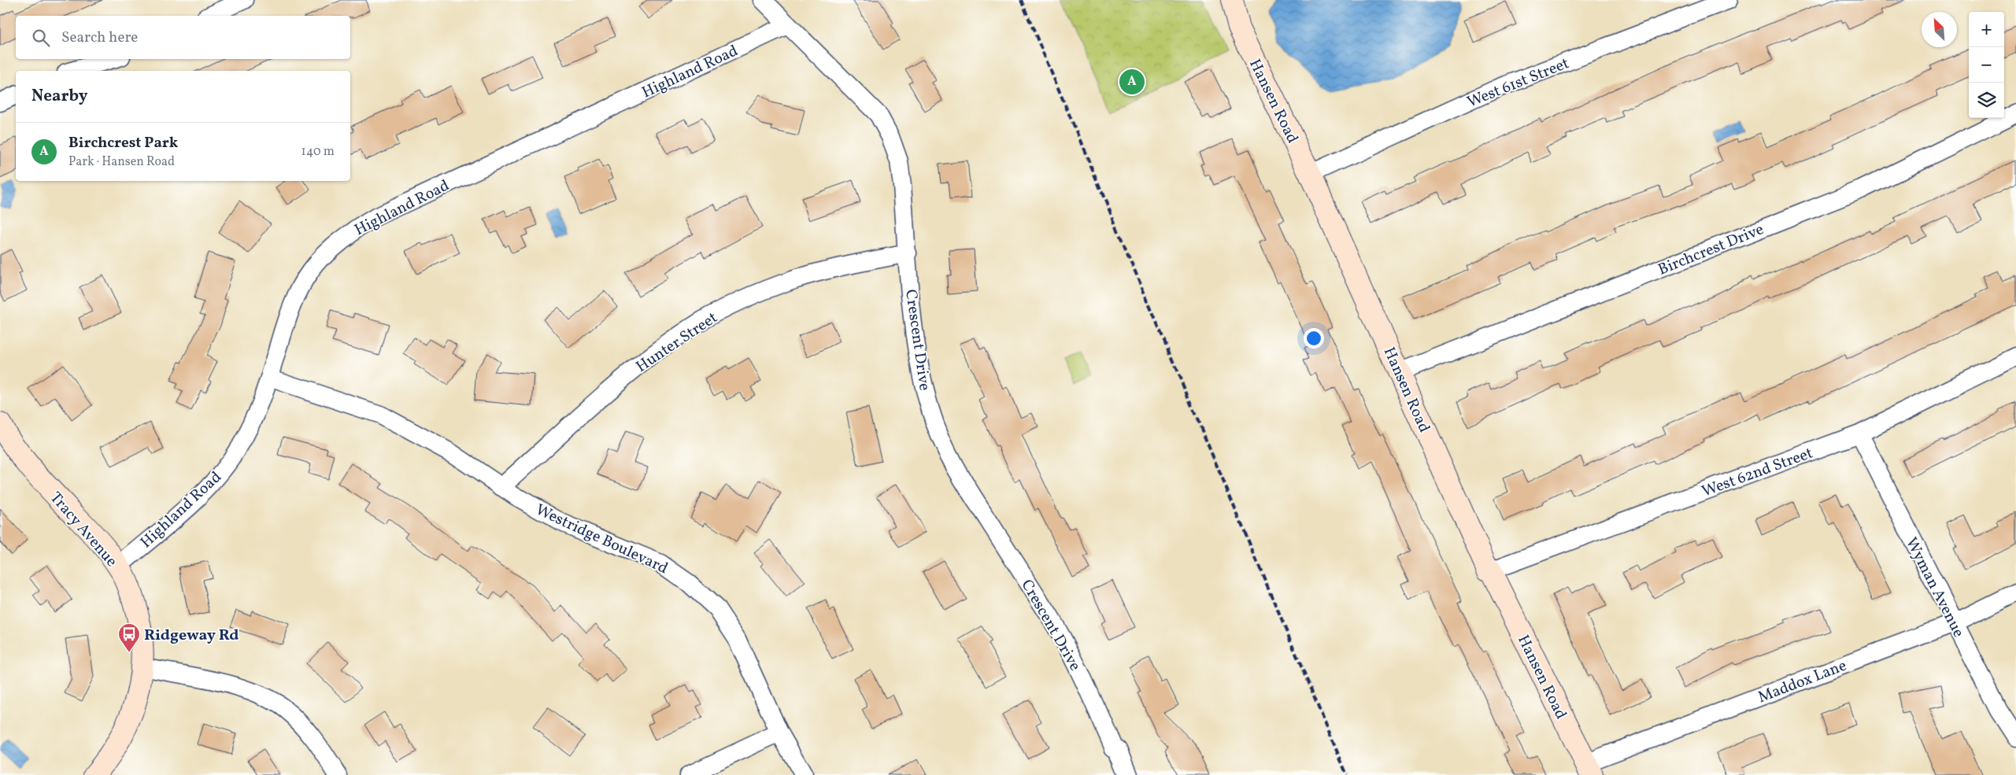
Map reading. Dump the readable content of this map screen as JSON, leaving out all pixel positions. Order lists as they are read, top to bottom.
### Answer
{
  "streets": {
    "street": [
      "Highland Road",
      "West 61st Street",
      "Hansen Road",
      "Birchcrest Drive",
      "Crescent Drive",
      "Hunter Street",
      "West 62nd Street",
      "Tracy Avenue",
      "Westridge Boulevard",
      "Wyman Avenue",
      "Maddox Lane"
    ]
  },
  "crossings": [
    ["Highland Road", "Crescent Drive"],
    ["Highland Road", "Tracy Avenue"],
    ["Highland Road", "Westridge Boulevard"],
    ["West 61st Street", "Hansen Road"],
    ["Hansen Road", "Birchcrest Drive"],
    ["Hansen Road", "West 62nd Street"],
    ["Hansen Road", "Maddox Lane"],
    ["Crescent Drive", "Hunter Street"],
    ["Hunter Street", "Westridge Boulevard"],
    ["West 62nd Street", "Wyman Avenue"],
    ["Wyman Avenue", "Maddox Lane"]
  ],
  "places": {
    "bus stop": ["Ridgeway Rd"]
  },
  "north": "top left",
  "page": {
    "map_buttons": ["+", "−"],
    "search": "Search here",
    "pins": "A",
    "heading": "Nearby",
    "list": [
      {
        "mark": "A",
        "name": "Birchcrest Park",
        "note": "Park · Hansen Road",
        "value": "140 m"
      }
    ]
  }
}
